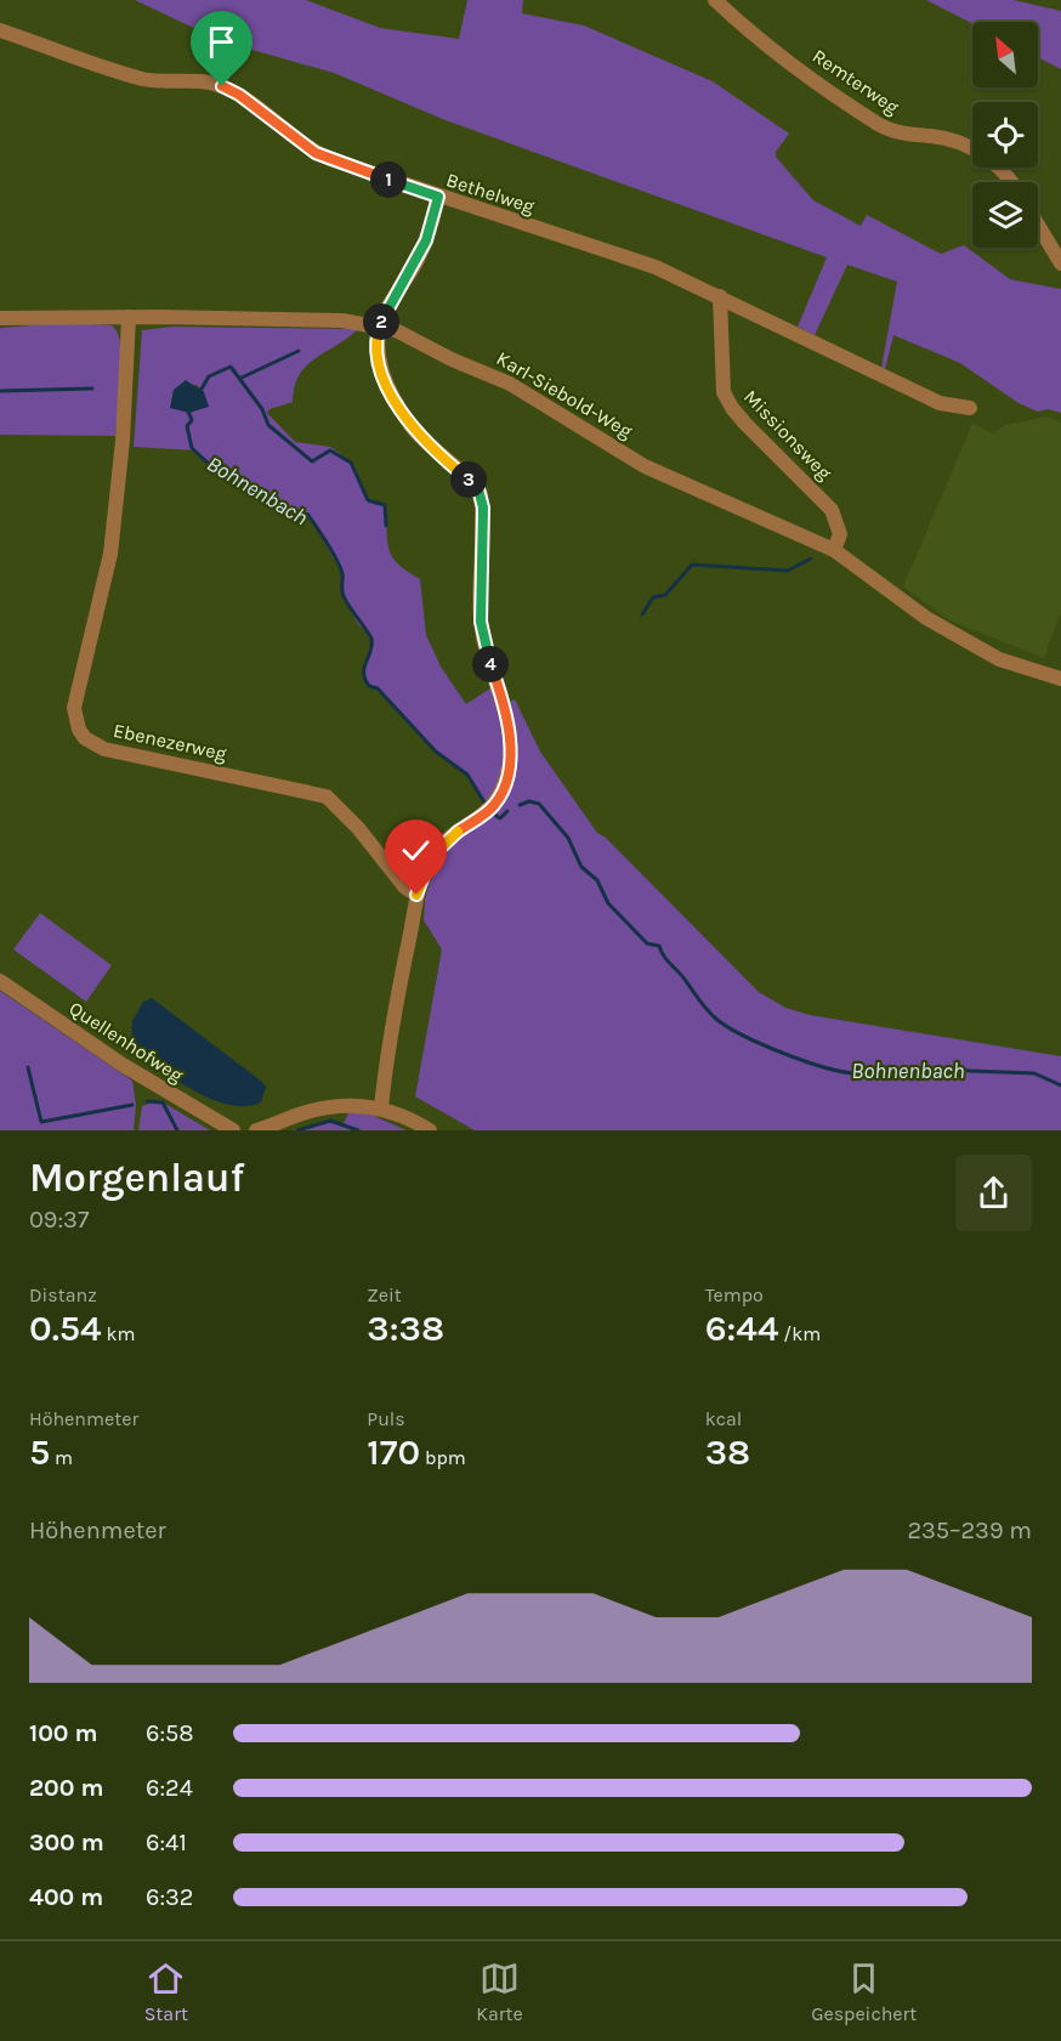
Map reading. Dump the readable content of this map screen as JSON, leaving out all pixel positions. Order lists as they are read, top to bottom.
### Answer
{
  "streets": {
    "street": [
      "Remterweg",
      "Bethelweg",
      "Karl-Siebold-Weg",
      "Missionsweg",
      "Ebenezerweg",
      "Quellenhofweg"
    ]
  },
  "crossings": [
    ["Bethelweg", "Missionsweg"],
    ["Karl-Siebold-Weg", "Missionsweg"],
    ["Karl-Siebold-Weg", "Ebenezerweg"]
  ],
  "water": ["Bohnenbach"],
  "north": "top left",
  "page": {
    "pins": [
      "1",
      "2",
      "3",
      "4"
    ],
    "heading": ["Morgenlauf", "09:37"],
    "stats": [
      ["Distanz", "0.54 km"],
      ["Zeit", "3:38"],
      ["Tempo", "6:44 /km"],
      ["Höhenmeter", "5 m"],
      ["Puls", "170 bpm"],
      ["kcal", "38"]
    ],
    "chart": ["Höhenmeter", "235–239 m"],
    "list": [
      {
        "name": "100 m",
        "note": "6:58"
      },
      {
        "name": "200 m",
        "note": "6:24"
      },
      {
        "name": "300 m",
        "note": "6:41"
      },
      {
        "name": "400 m",
        "note": "6:32"
      }
    ],
    "tabs": ["Start", "Karte", "Gespeichert"]
  }
}
